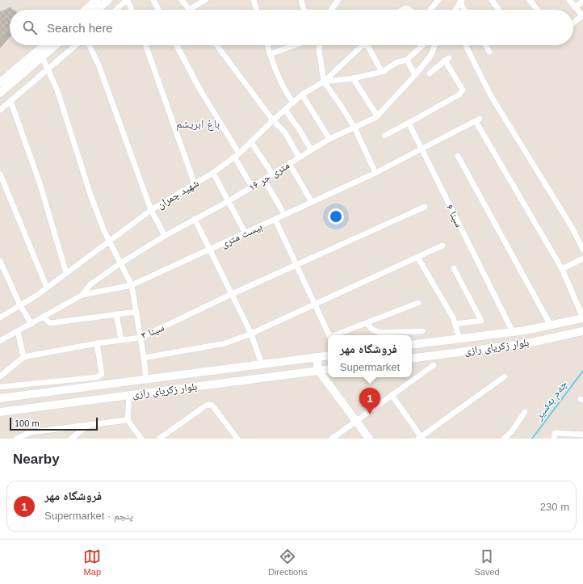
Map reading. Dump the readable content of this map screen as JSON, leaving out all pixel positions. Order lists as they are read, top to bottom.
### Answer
{
  "streets": {
    "main road": ["بلوار زکریای رازی"],
    "street": [
      "۱۶ متری حر",
      "شهید چمران",
      "سینا ۶",
      "بیست متری",
      "سینا ۳"
    ]
  },
  "crossings": [
    ["۱۶ متری حر", "بیست متری"],
    ["سینا ۶", "بیست متری"],
    ["سینا ۶", "بلوار زکریای رازی"]
  ],
  "districts": ["باغ ابریشم"],
  "water": ["چەم بەشیر"],
  "scale_bar": "100 m",
  "page": {
    "search": "Search here",
    "popup": ["فروشگاه مهر", "Supermarket"],
    "pins": "1",
    "scale": "100 m",
    "heading": "Nearby",
    "list": [
      {
        "mark": "1",
        "name": "فروشگاه مهر",
        "note": "Supermarket · پنجم",
        "value": "230 m"
      }
    ],
    "nav": ["Map", "Directions", "Saved"]
  }
}
